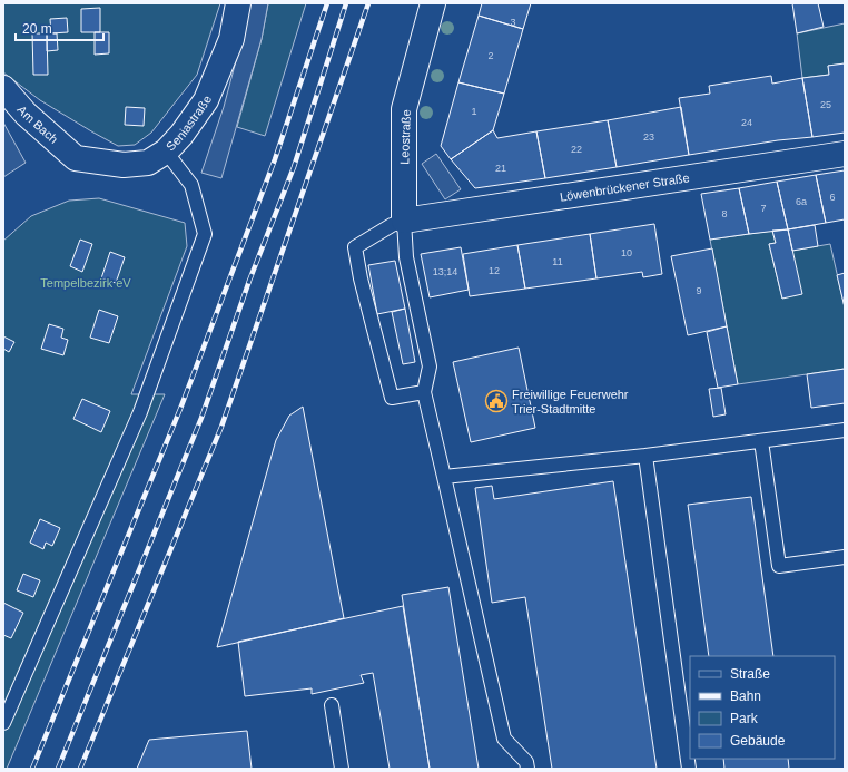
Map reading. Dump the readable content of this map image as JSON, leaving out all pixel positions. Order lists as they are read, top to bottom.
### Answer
{
  "streets": {
    "street": [
      "Seniastraße",
      "Am Bach",
      "Leostraße",
      "Löwenbrückener Straße"
    ]
  },
  "crossings": [
    ["Seniastraße", "Am Bach"],
    ["Leostraße", "Löwenbrückener Straße"]
  ],
  "parks": ["Tempelbezirk eV"],
  "places": {
    "public building": ["Freiwillige Feuerwehr Trier-Stadtmitte"]
  },
  "house_numbers": [
    "3",
    "2",
    "25",
    "1",
    "24",
    "23",
    "22",
    "21",
    "6",
    "6a",
    "7",
    "8",
    "10",
    "11",
    "12",
    "13;14",
    "9"
  ],
  "legend": [
    "Straße",
    "Bahn",
    "Park",
    "Gebäude"
  ],
  "scale_bar": "20 m"
}
